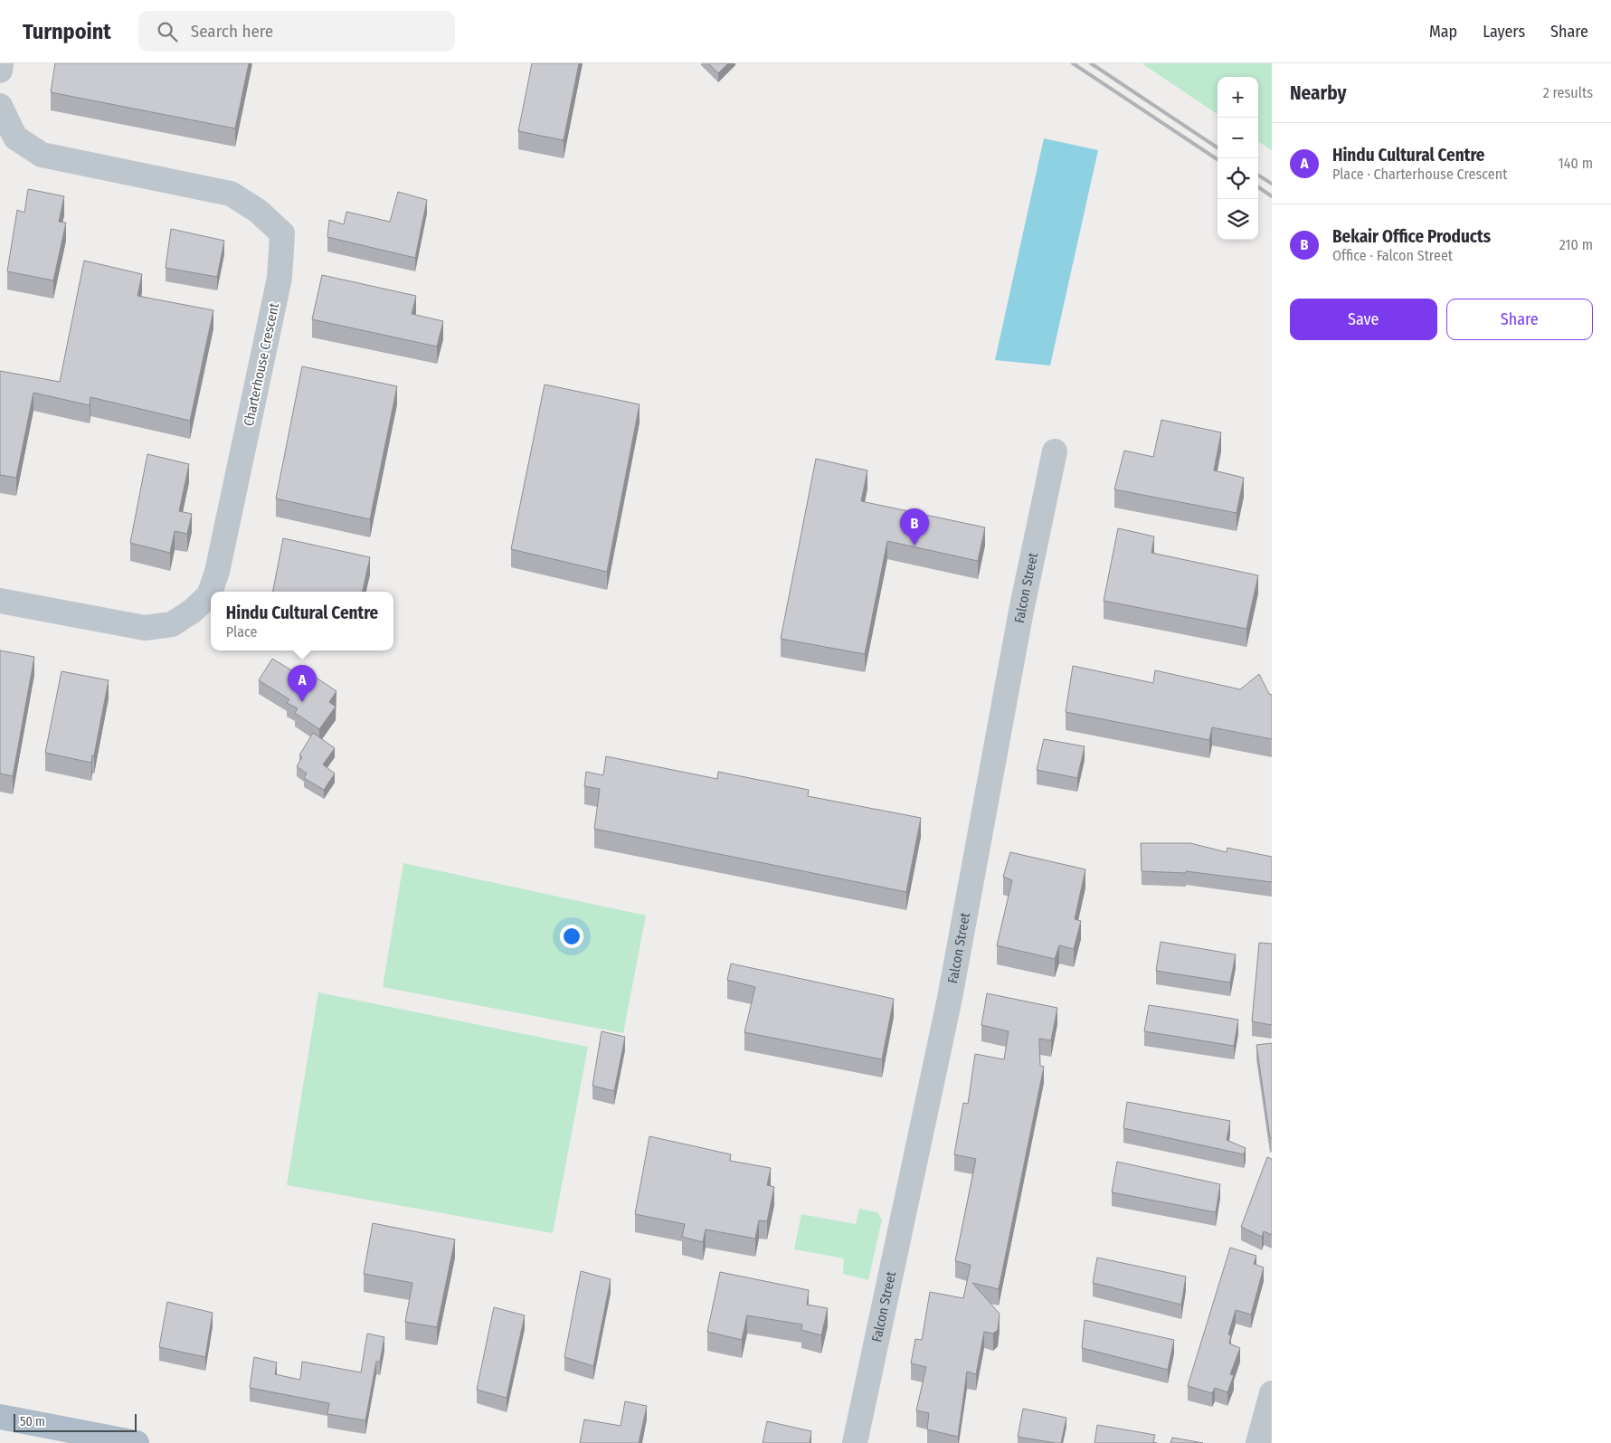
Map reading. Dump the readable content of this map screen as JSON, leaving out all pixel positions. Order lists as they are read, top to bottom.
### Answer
{
  "streets": {
    "street": ["Charterhouse Crescent", "Falcon Street"]
  },
  "scale_bar": "50 m",
  "page": {
    "header": "Turnpoint",
    "search": "Search here",
    "nav": ["Map", "Layers", "Share"],
    "heading": ["Nearby", "2 results"],
    "map_buttons": ["+", "−"],
    "list": [
      {
        "mark": "A",
        "name": "Hindu Cultural Centre",
        "note": "Place · Charterhouse Crescent",
        "value": "140 m"
      },
      {
        "mark": "B",
        "name": "Bekair Office Products",
        "note": "Office · Falcon Street",
        "value": "210 m"
      }
    ],
    "buttons": ["Save", "Share"],
    "pins": ["B", "A"],
    "popup": ["Hindu Cultural Centre", "Place"],
    "scale": "50 m"
  }
}
